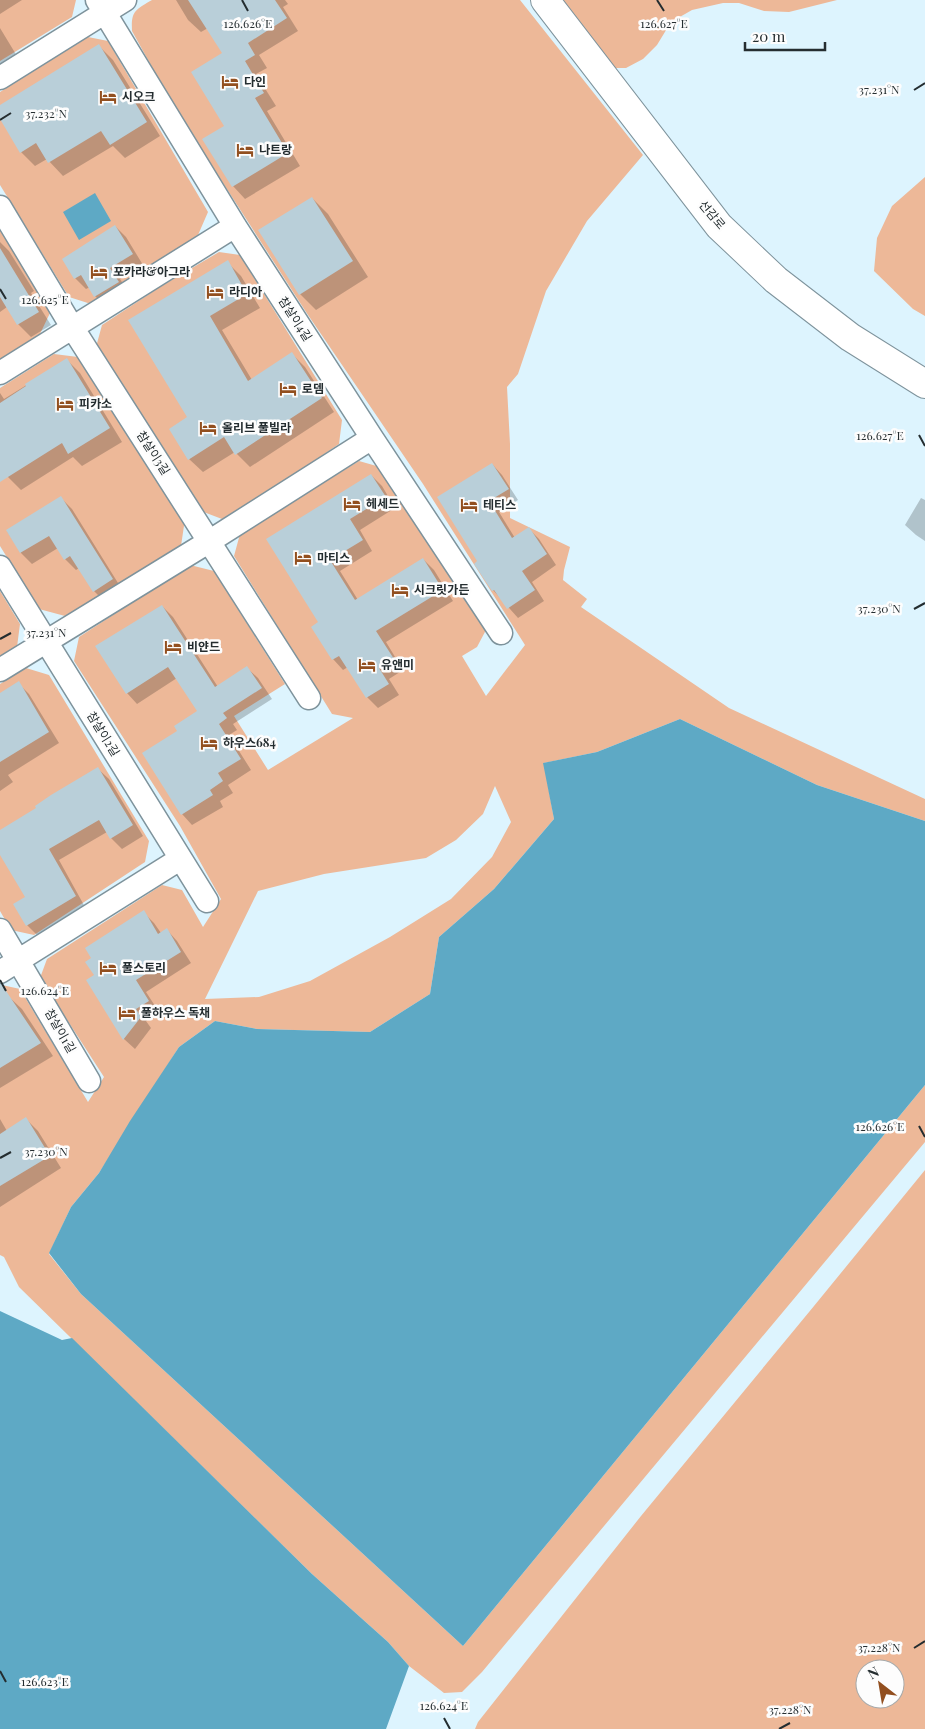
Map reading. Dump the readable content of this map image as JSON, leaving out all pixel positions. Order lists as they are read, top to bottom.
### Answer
{
  "streets": {
    "street": [
      "선감로",
      "참살이4길",
      "참살이3길",
      "참살이2길",
      "참살이1길"
    ]
  },
  "places": {
    "hotel": [
      "다인",
      "시오크",
      "나트랑",
      "포카라&아그라",
      "라디아",
      "로뎀",
      "피카소",
      "올리브 풀빌라",
      "헤세드",
      "테티스",
      "마티스",
      "시크릿가든",
      "비얀드",
      "유앤미",
      "하우스684",
      "풀스토리",
      "풀하우스 독채"
    ]
  },
  "scale_bar": "20 m",
  "north": "top left",
  "coordinates": [
    "126.626°E",
    "126.627°E",
    "37.231°N",
    "37.232°N",
    "126.625°E",
    "37.230°N",
    "126.624°E",
    "37.228°N",
    "126.623°E"
  ]
}
